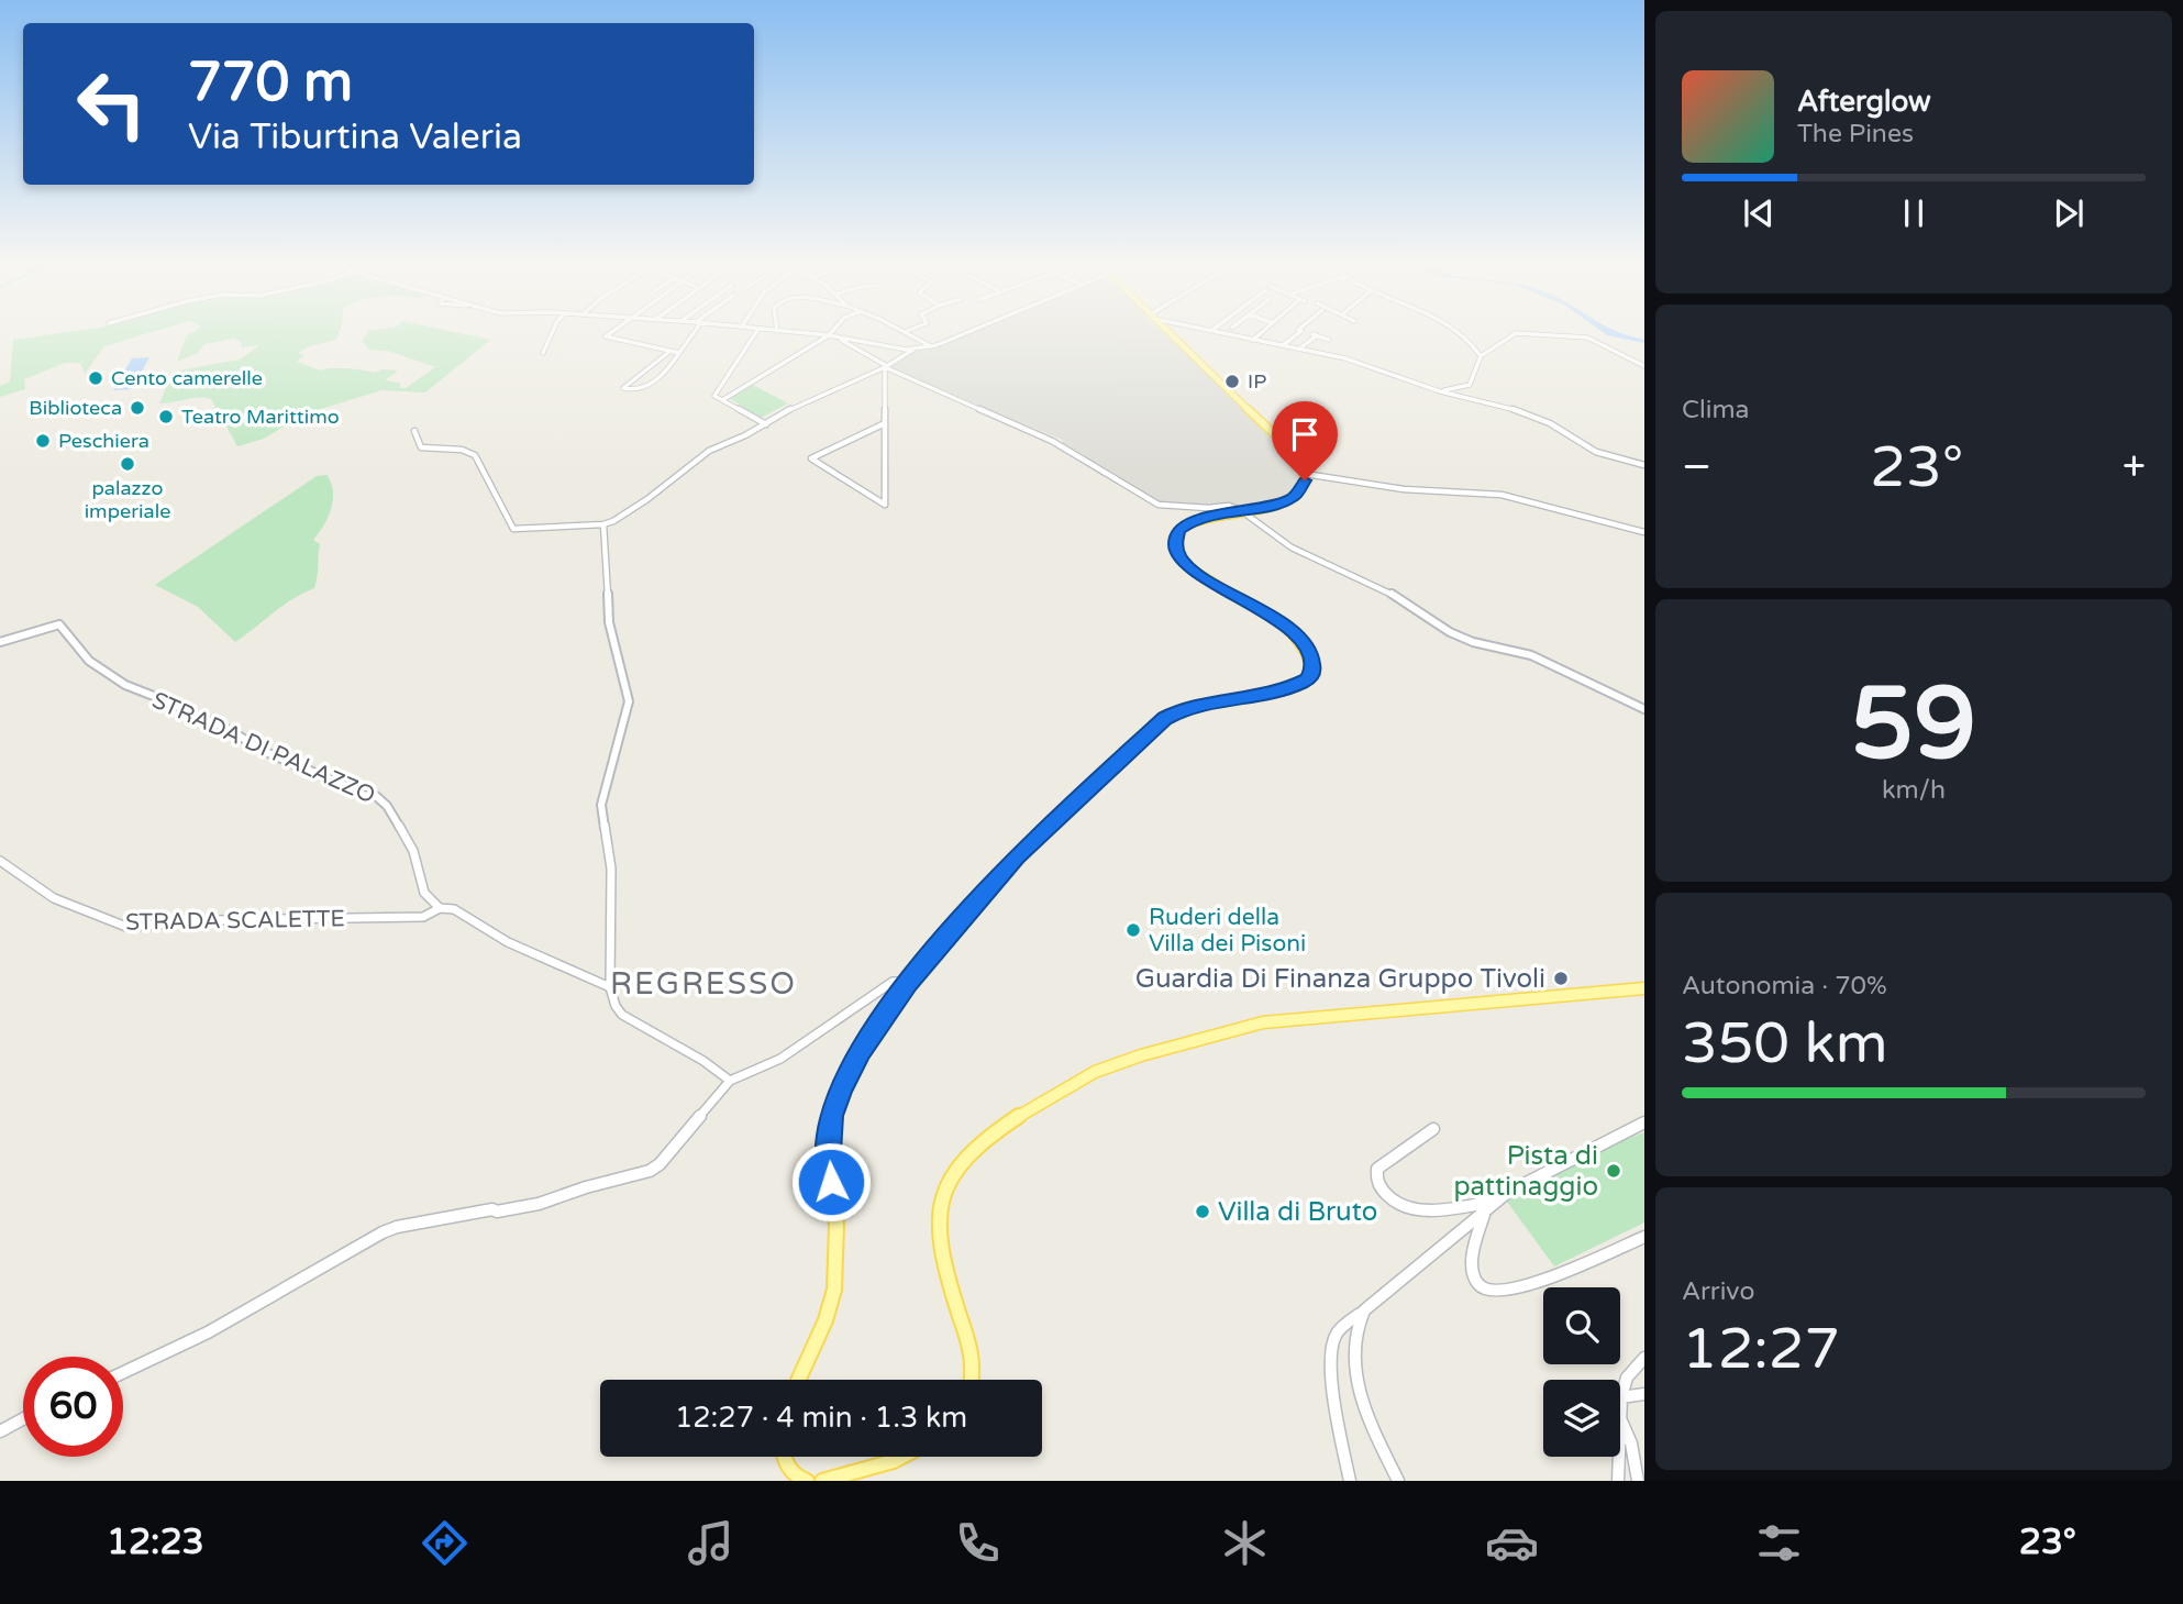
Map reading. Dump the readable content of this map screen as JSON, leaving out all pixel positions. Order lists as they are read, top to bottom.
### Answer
{
  "streets": {
    "street": ["STRADA DI PALAZZO", "STRADA SCALETTE"]
  },
  "crossings": [
    ["STRADA DI PALAZZO", "STRADA SCALETTE"]
  ],
  "districts": ["REGRESSO"],
  "places": [
    "Cento camerelle",
    "IP",
    "Biblioteca",
    "Teatro Marittimo",
    "Peschiera",
    "palazzo imperiale",
    "Ruderi della Villa dei Pisoni",
    "Guardia Di Finanza Gruppo Tivoli",
    "Pista di pattinaggio",
    "Villa di Bruto"
  ],
  "page": {
    "turn": ["770 m", "Via Tiburtina Valeria"],
    "song": ["Afterglow", "The Pines"],
    "tile": [
      "Clima",
      ["59", "km/h"],
      ["Autonomia · 70%", "350 km"],
      ["Arrivo", "12:27"]
    ],
    "heat": ["−", "23°", "+"],
    "limit": "60",
    "trip": "12:27 · 4 min · 1.3 km",
    "tabs": ["12:23", "23°"]
  }
}
